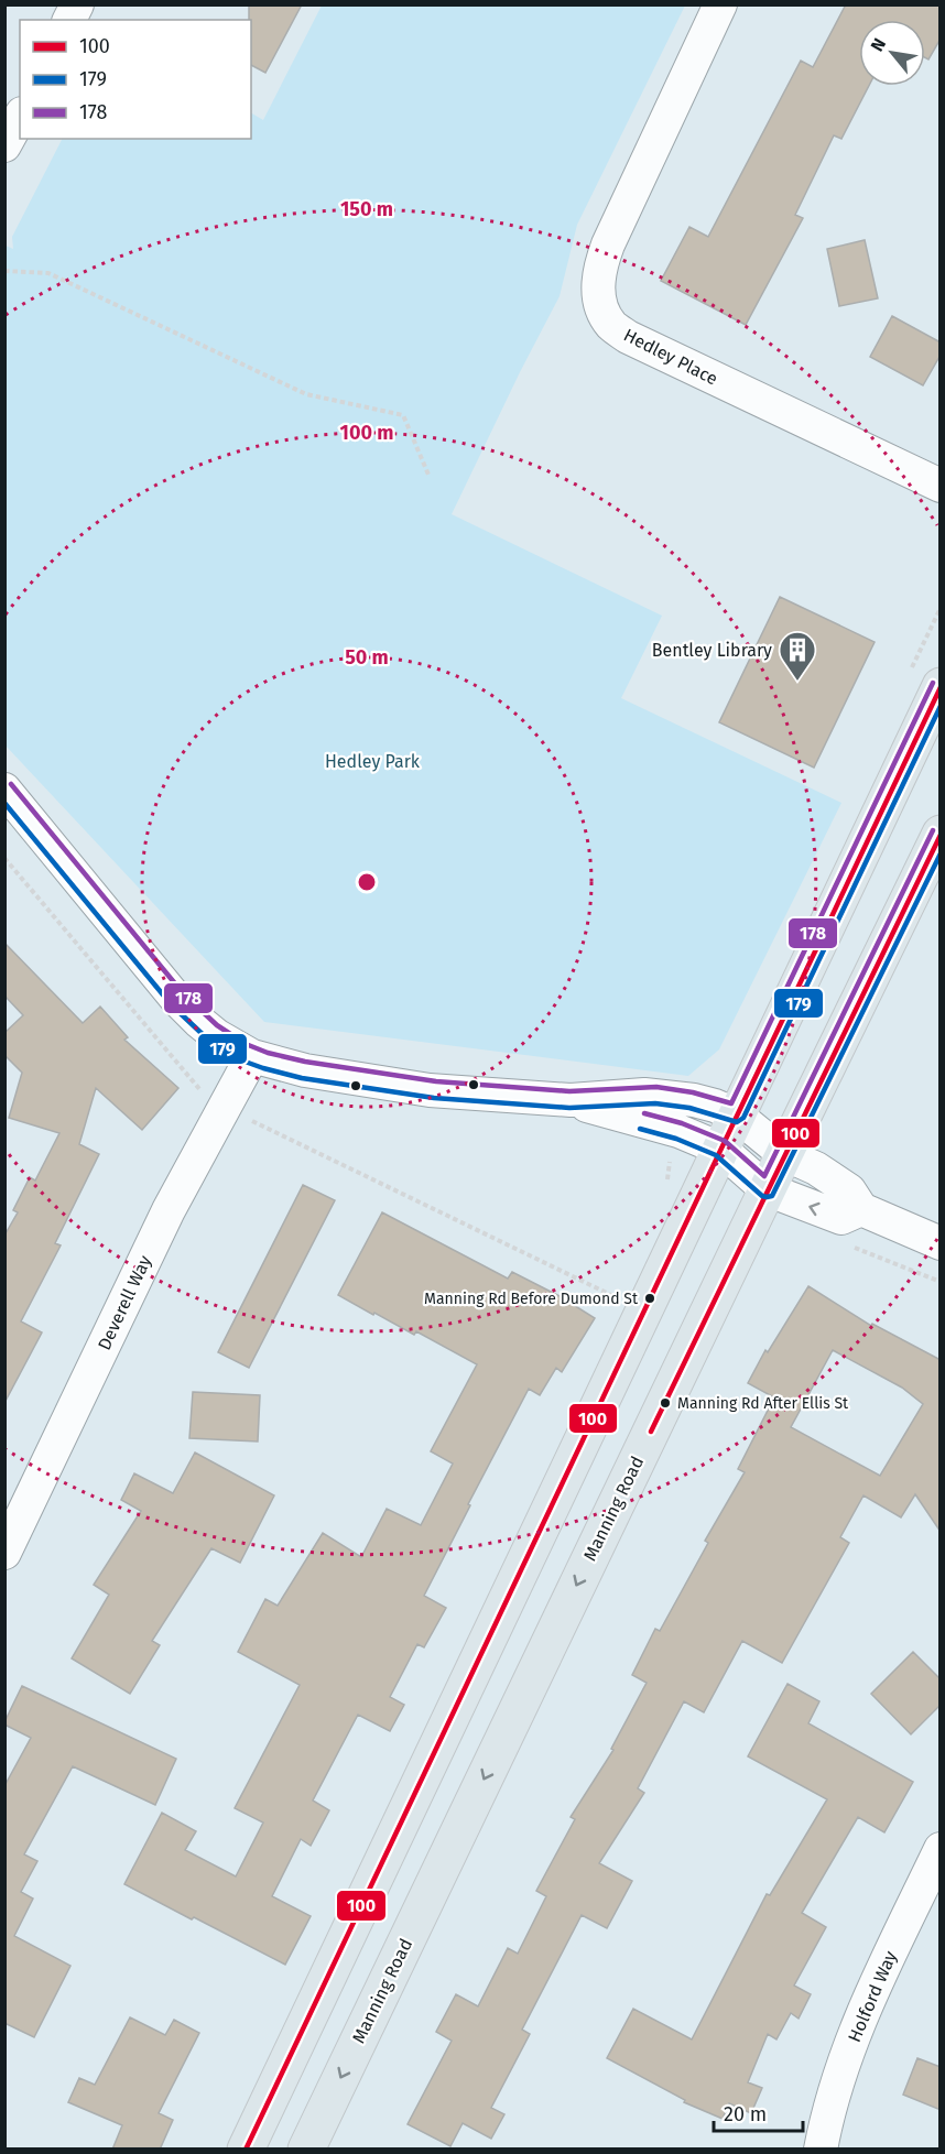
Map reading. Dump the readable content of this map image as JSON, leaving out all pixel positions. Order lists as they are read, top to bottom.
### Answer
{
  "streets": {
    "main road": ["Manning Road"],
    "street": ["Hedley Place", "Deverell Way", "Holford Way"]
  },
  "parks": ["Hedley Park"],
  "places": {
    "building": ["Bentley Library"],
    "other": ["Manning Rd Before Dumond St", "Manning Rd After Ellis St"]
  },
  "lines": ["transit line 178", "transit line 100", "transit line 179"],
  "legend": ["100", "179", "178"],
  "scale_bar": "20 m",
  "north": "top left",
  "rings": ["150 m", "100 m", "50 m"]
}
